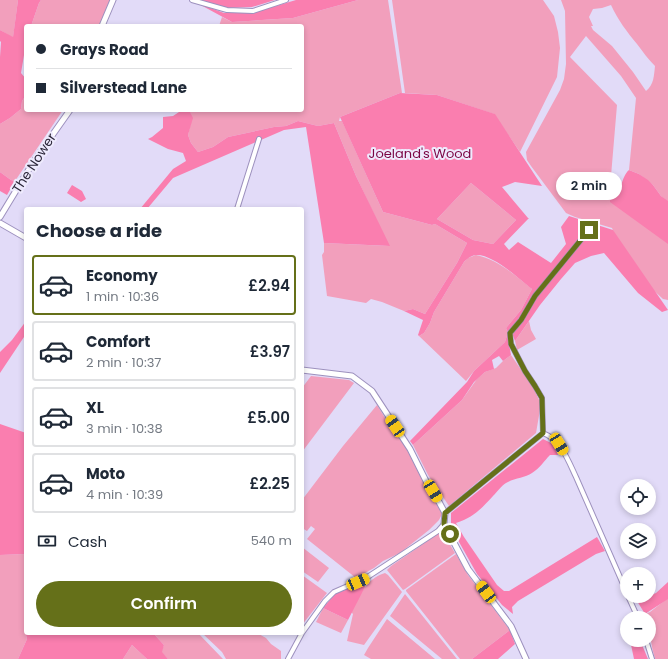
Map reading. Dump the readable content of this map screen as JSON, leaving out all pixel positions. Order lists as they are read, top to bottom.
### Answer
{
  "streets": {
    "street": ["The Nower"]
  },
  "parks": ["Joeland's Wood"],
  "page": {
    "banner": ["Grays Road", "Silverstead Lane"],
    "bubble": "2 min",
    "heading": "Choose a ride",
    "list": [
      {
        "name": "Economy",
        "note": "1 min · 10:36",
        "value": "£2.94"
      },
      {
        "name": "Comfort",
        "note": "2 min · 10:37",
        "value": "£3.97"
      },
      {
        "name": "XL",
        "note": "3 min · 10:38",
        "value": "£5.00"
      },
      {
        "name": "Moto",
        "note": "4 min · 10:39",
        "value": "£2.25"
      }
    ],
    "map_buttons": ["+", "−"],
    "pay": ["Cash", "540 m"],
    "buttons": "Confirm"
  }
}
